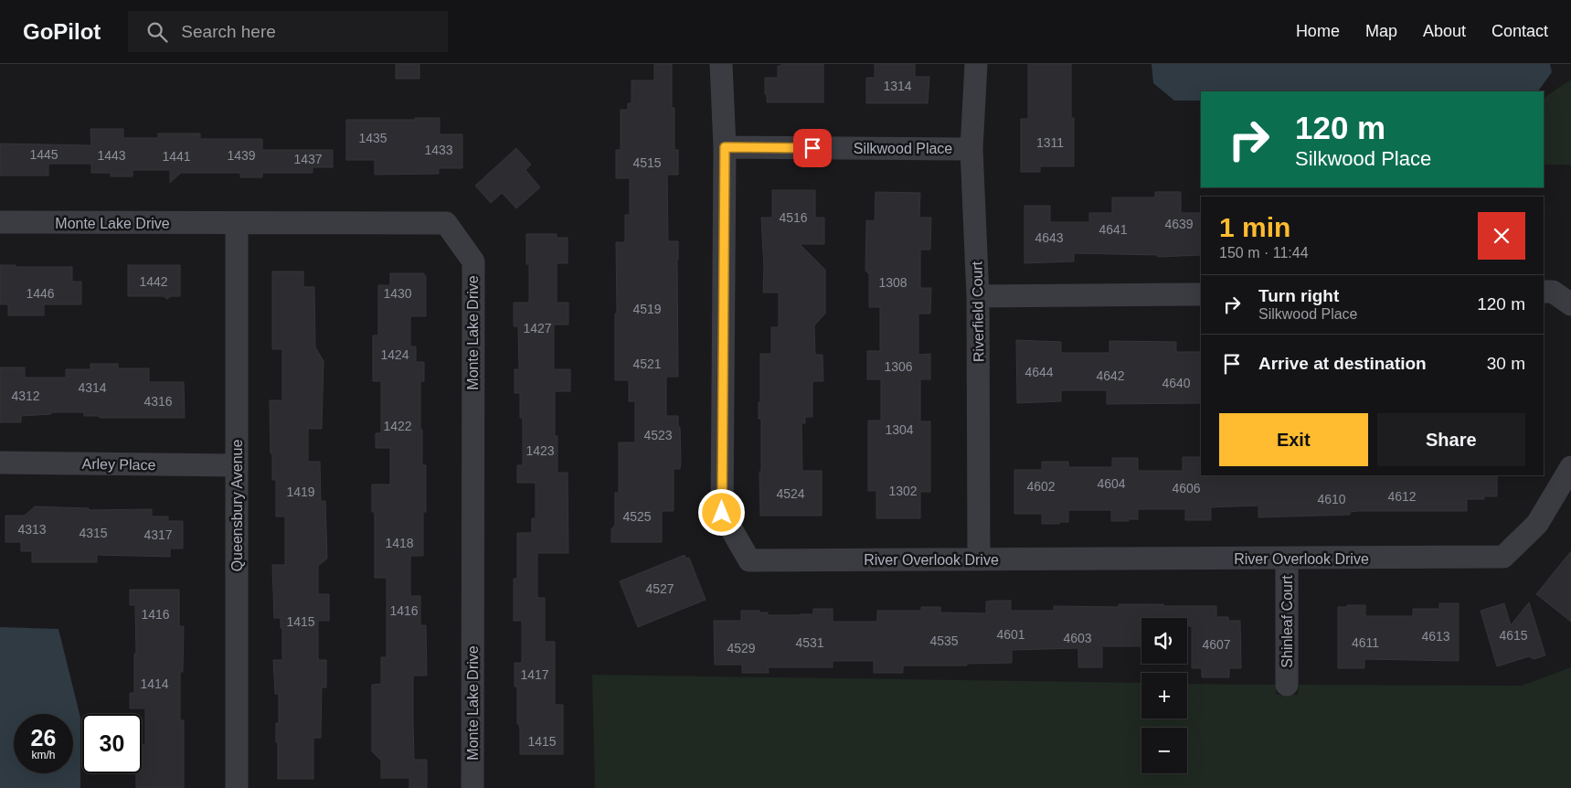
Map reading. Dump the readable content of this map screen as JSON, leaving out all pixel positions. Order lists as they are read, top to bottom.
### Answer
{
  "streets": {
    "street": [
      "Silkwood Place",
      "Monte Lake Drive",
      "Riverfield Court",
      "Arley Place",
      "Queensbury Avenue",
      "River Overlook Drive",
      "Shinleaf Court"
    ]
  },
  "crossings": [
    ["Silkwood Place", "Riverfield Court"],
    ["Silkwood Place", "River Overlook Drive"],
    ["Monte Lake Drive", "Queensbury Avenue"],
    ["Riverfield Court", "River Overlook Drive"],
    ["Arley Place", "Queensbury Avenue"],
    ["River Overlook Drive", "Shinleaf Court"]
  ],
  "house_numbers": [
    "1314",
    "1435",
    "1311",
    "1433",
    "1445",
    "1443",
    "1439",
    "1441",
    "1437",
    "4515",
    "4516",
    "4639",
    "4641",
    "4643",
    "1442",
    "1308",
    "1446",
    "1430",
    "4519",
    "1427",
    "1424",
    "4521",
    "1306",
    "4644",
    "4642",
    "4640",
    "4314",
    "4312",
    "4316",
    "1422",
    "1304",
    "4523",
    "1423",
    "4604",
    "4602",
    "4606",
    "1302",
    "1419",
    "4524",
    "4612",
    "4610",
    "4525",
    "4313",
    "4315",
    "4317",
    "1418",
    "4527",
    "1416",
    "1416",
    "1415",
    "4601",
    "4615",
    "4613",
    "4603",
    "4535",
    "4531",
    "4611",
    "4607",
    "4529",
    "1417",
    "1414",
    "1415"
  ],
  "page": {
    "header": "GoPilot",
    "search": "Search here",
    "nav": [
      "Home",
      "Map",
      "About",
      "Contact"
    ],
    "turn": ["120 m", "Silkwood Place"],
    "heading": ["1 min", "150 m · 11:44"],
    "list": [
      {
        "name": "Turn right",
        "note": "Silkwood Place",
        "value": "120 m"
      },
      {
        "name": "Arrive at destination",
        "value": "30 m"
      }
    ],
    "buttons": ["Exit", "Share"],
    "map_buttons": ["+", "−"],
    "speed": "26 km/h",
    "limit": "30"
  }
}
